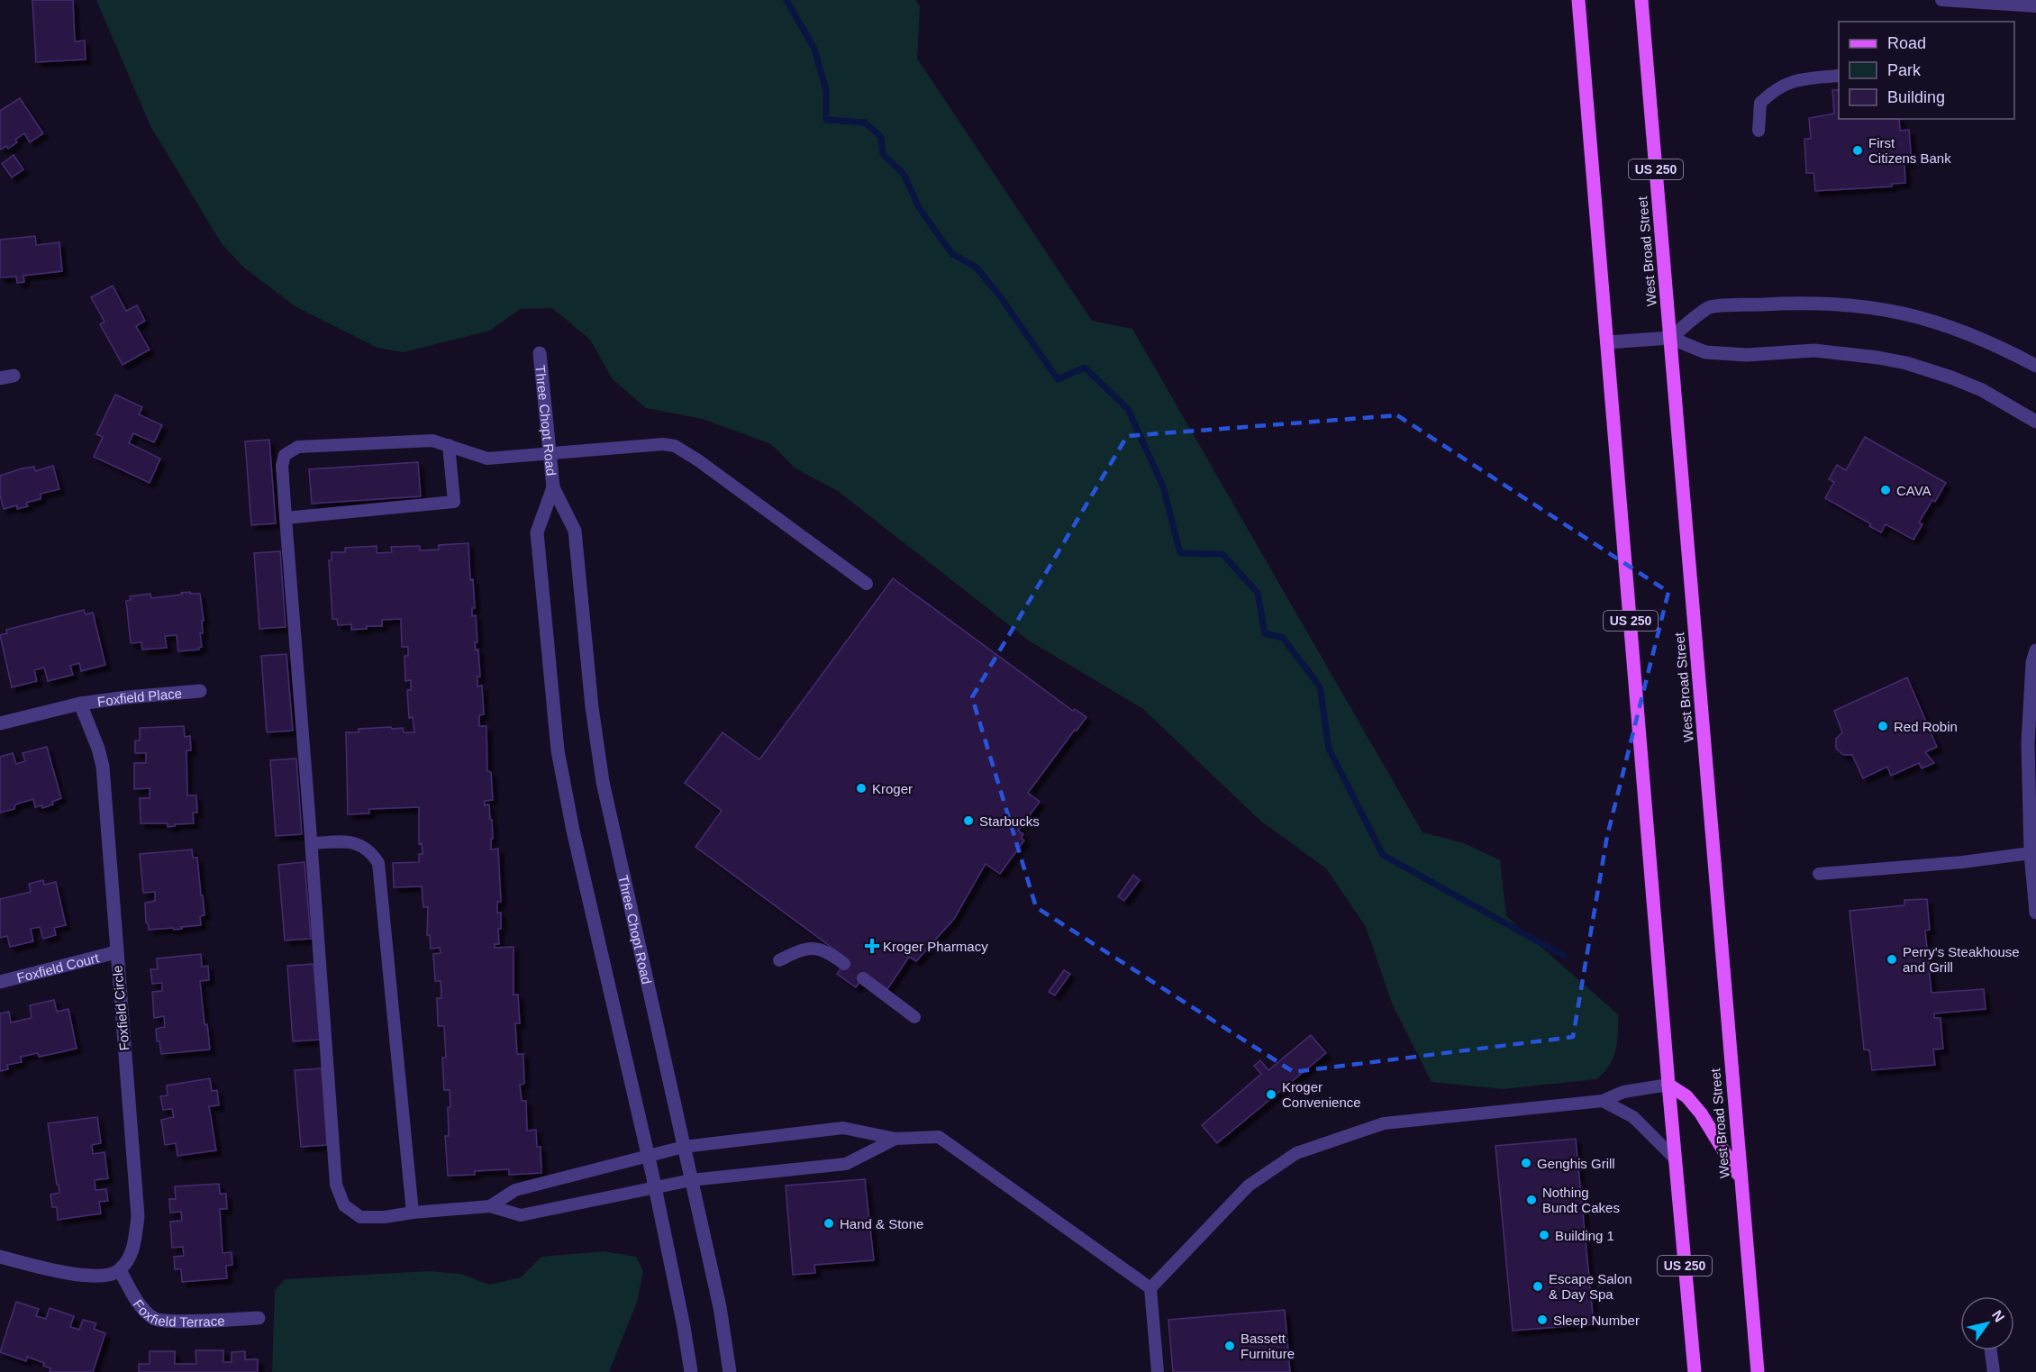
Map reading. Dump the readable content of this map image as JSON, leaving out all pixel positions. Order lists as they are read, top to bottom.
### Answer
{
  "streets": {
    "main road": ["US 250", "West Broad Street"],
    "street": [
      "Three Chopt Road",
      "Foxfield Place",
      "Foxfield Court",
      "Foxfield Circle",
      "Foxfield Terrace"
    ]
  },
  "crossings": [
    ["Foxfield Place", "Foxfield Circle"],
    ["Foxfield Court", "Foxfield Circle"],
    ["Foxfield Circle", "Foxfield Terrace"]
  ],
  "places": {
    "other": [
      "First Citizens Bank",
      "CAVA",
      "Red Robin",
      "Kroger",
      "Starbucks",
      "Perry's Steakhouse and Grill",
      "Kroger Convenience",
      "Genghis Grill",
      "Nothing Bundt Cakes",
      "Hand & Stone",
      "Building 1",
      "Escape Salon & Day Spa",
      "Sleep Number",
      "Bassett Furniture"
    ],
    "health": ["Kroger Pharmacy"]
  },
  "legend": ["Road", "Park", "Building"],
  "north": "top right"
}
